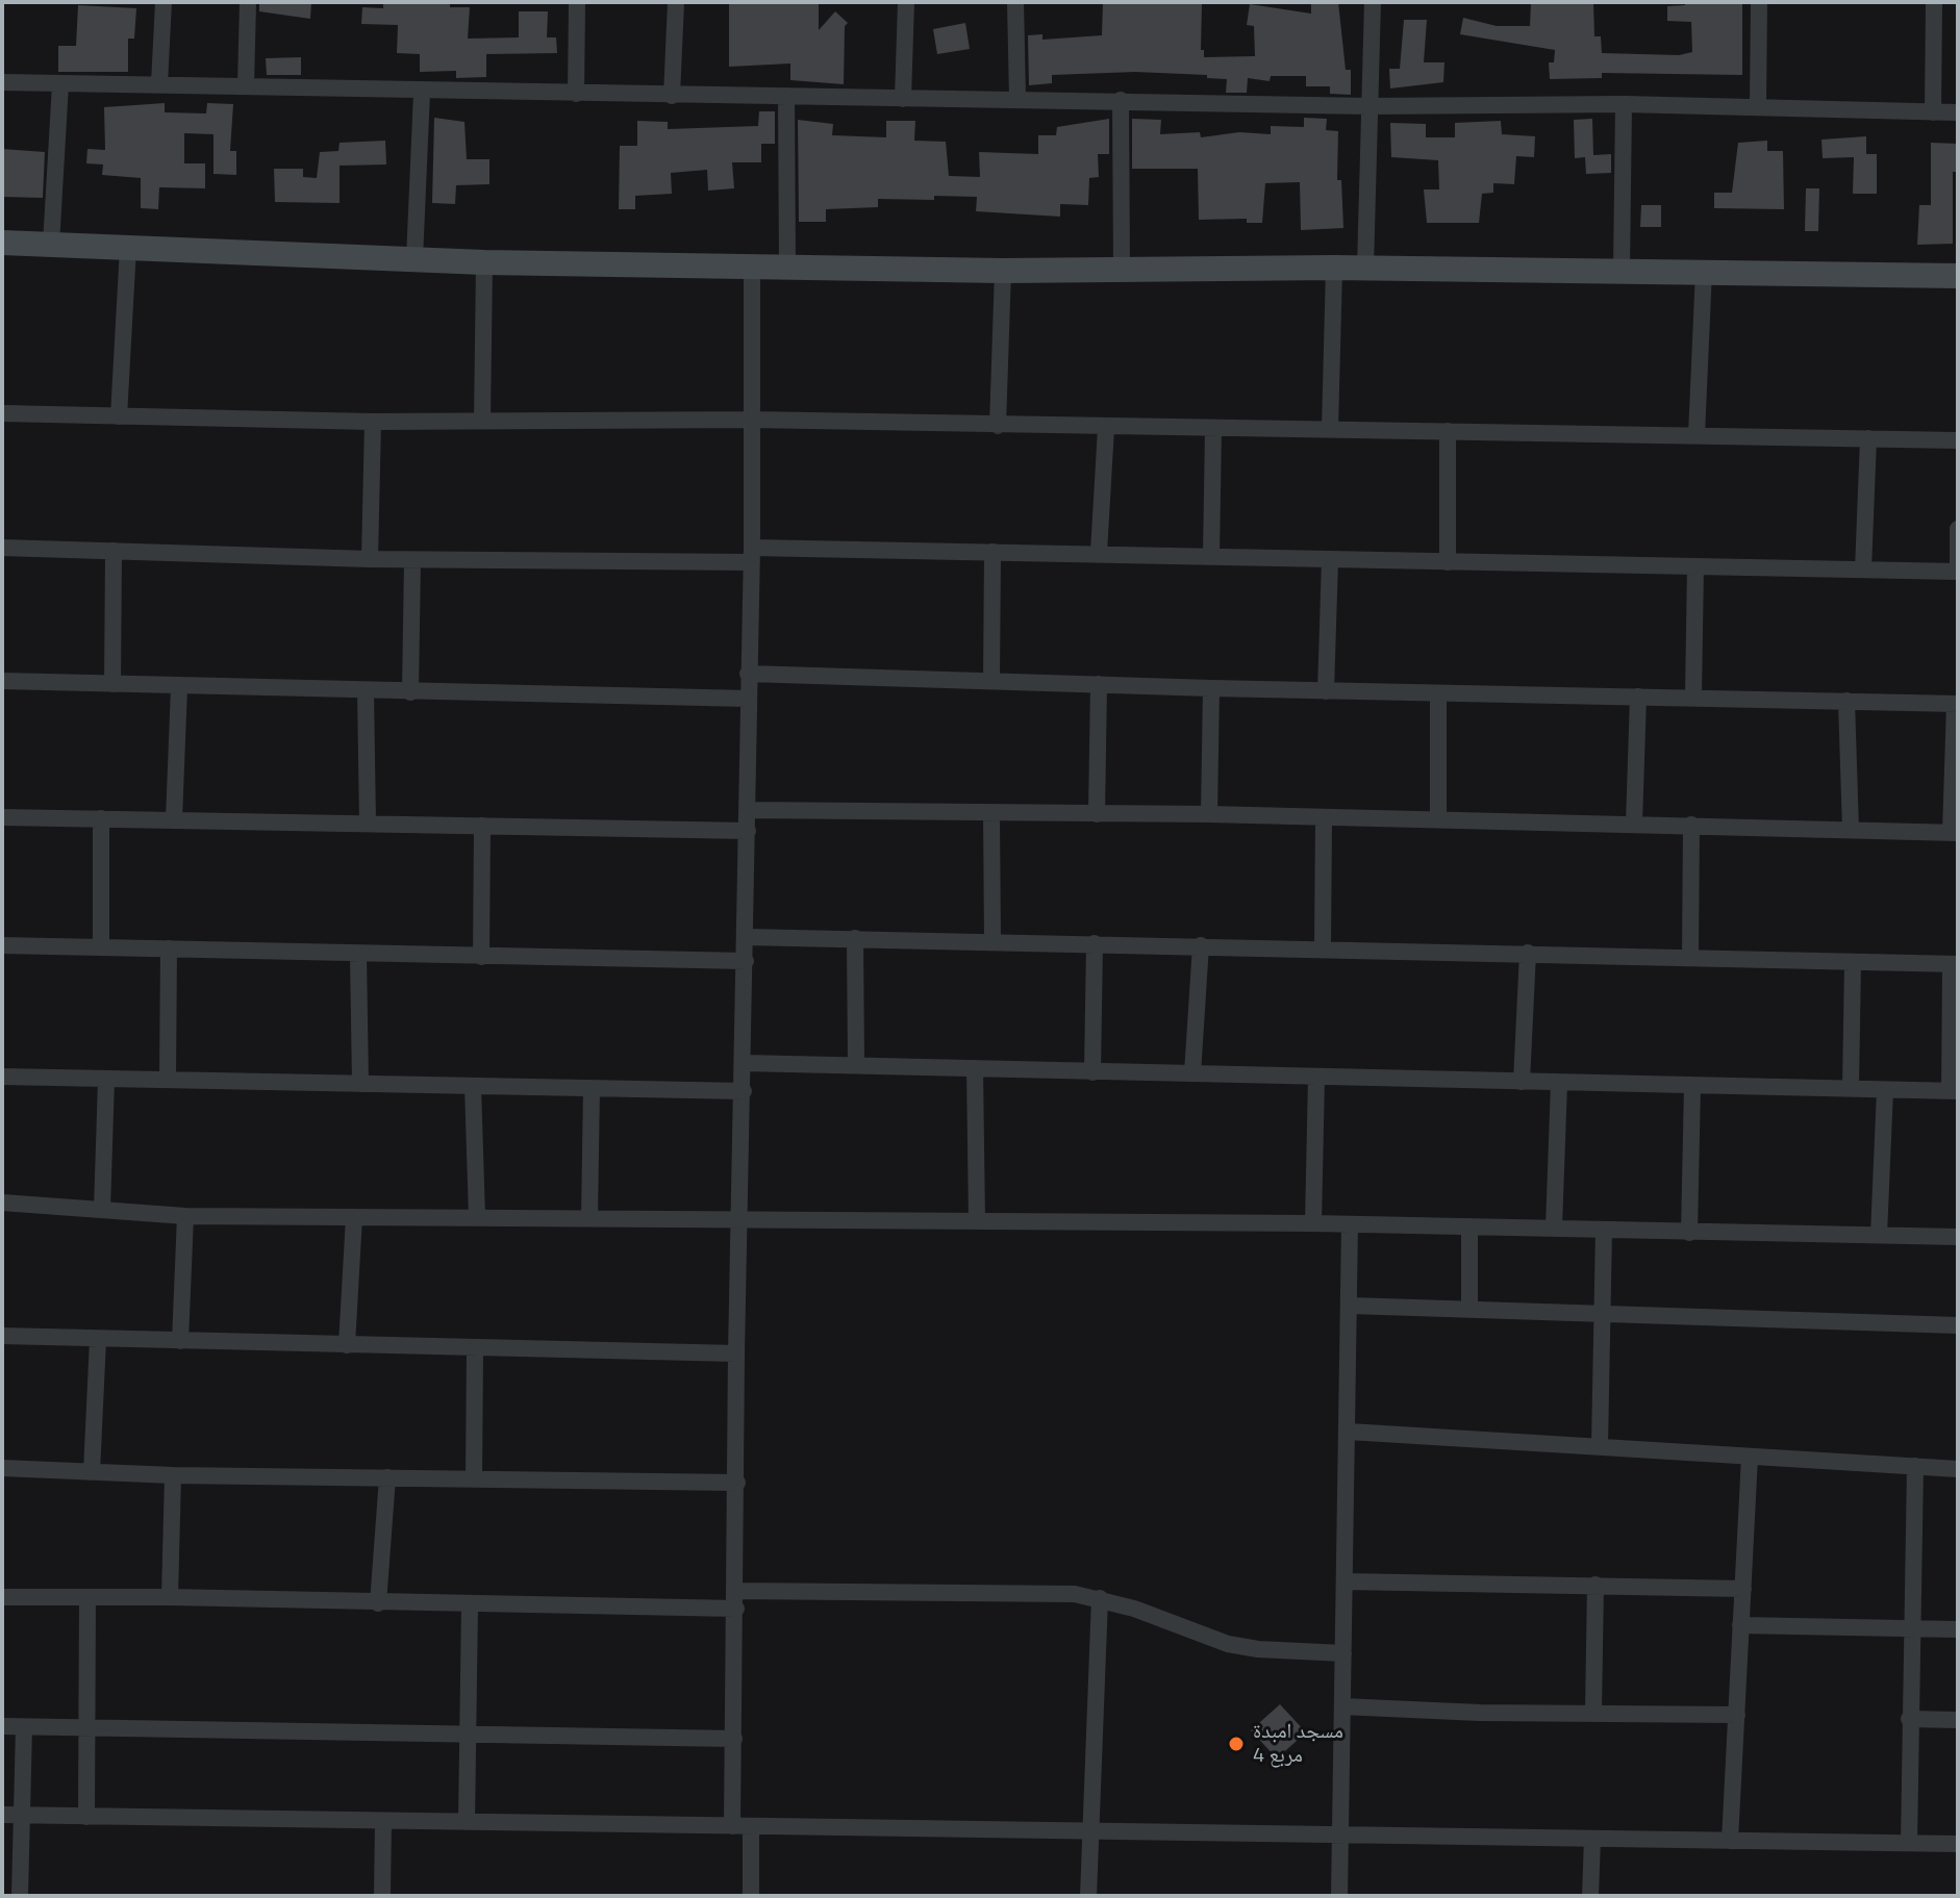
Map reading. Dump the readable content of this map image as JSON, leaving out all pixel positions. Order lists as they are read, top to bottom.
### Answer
{
  "places": ["مسجد امبدة مربع 4"]
}
